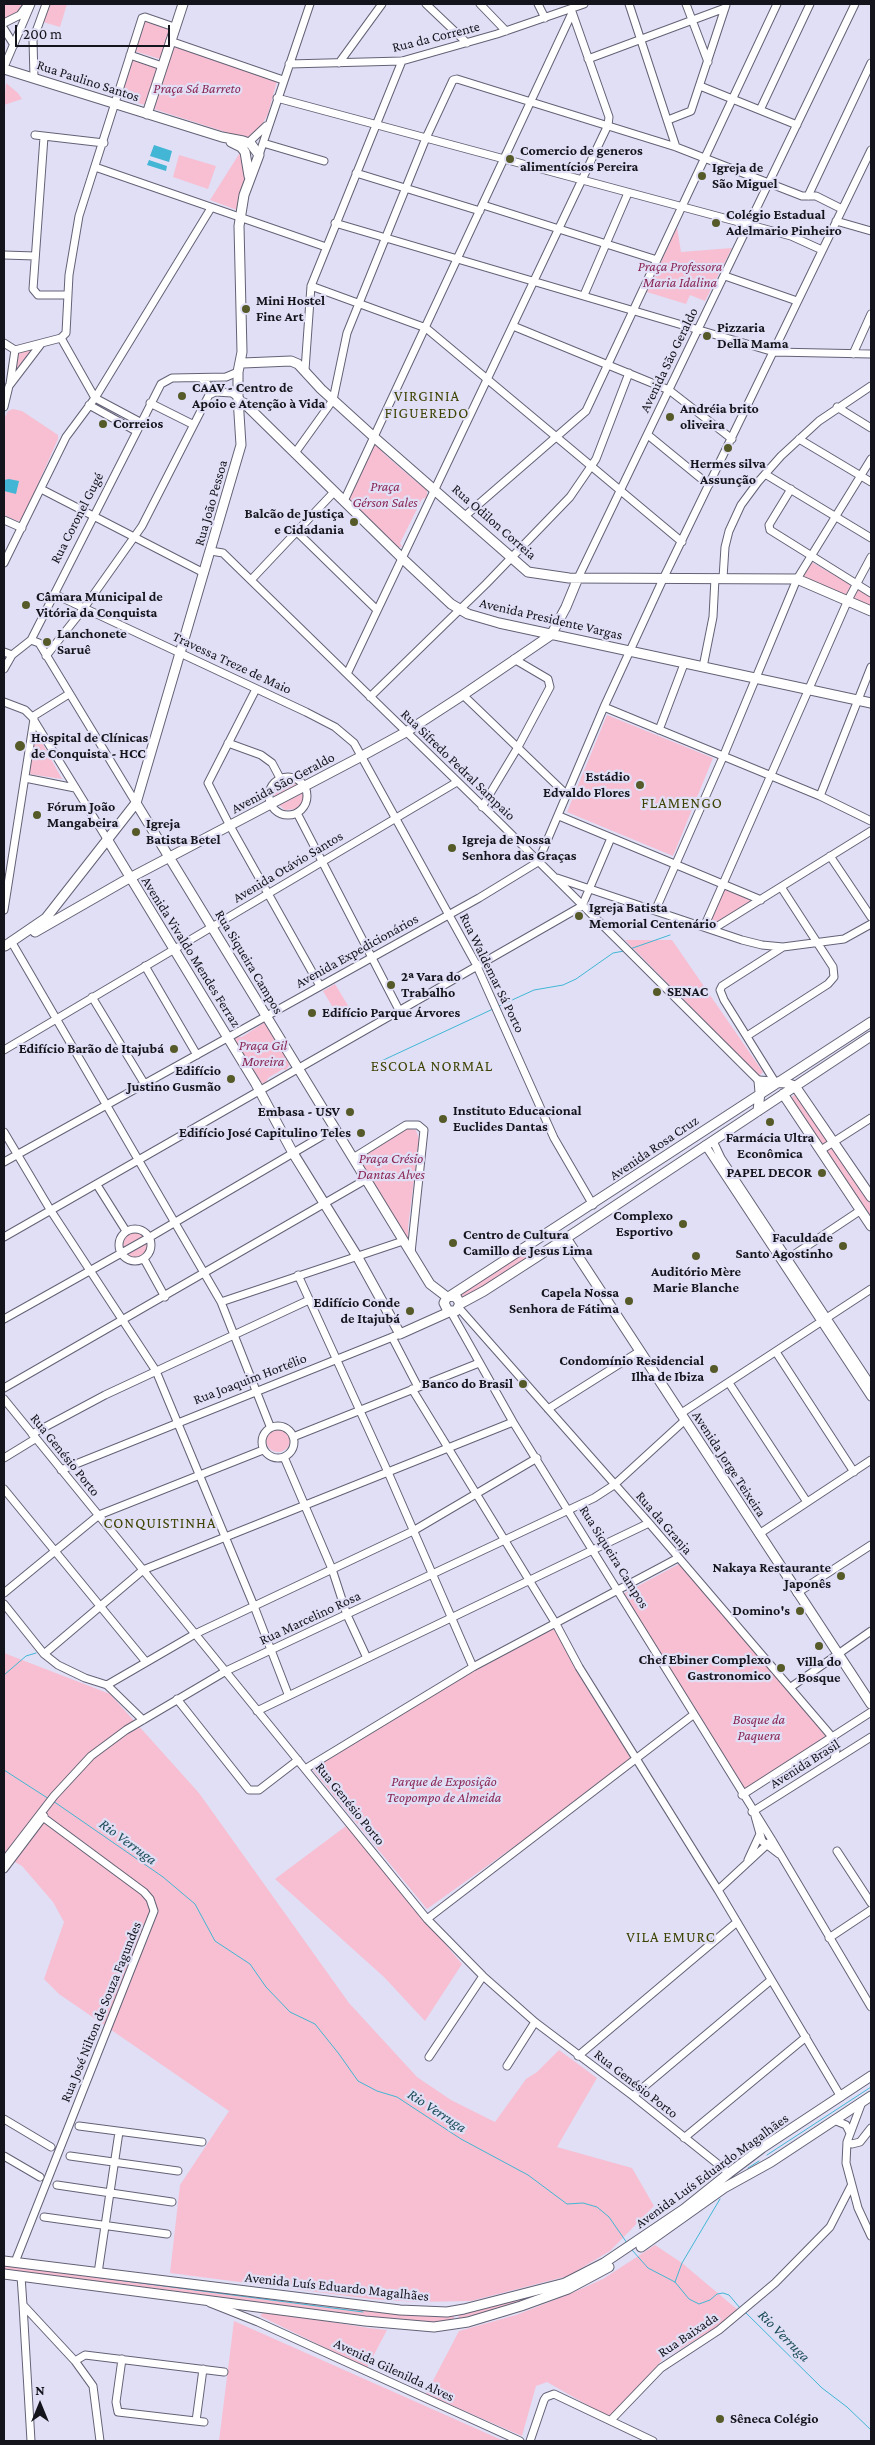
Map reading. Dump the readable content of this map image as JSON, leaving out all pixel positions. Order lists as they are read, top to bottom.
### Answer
{
  "streets": {
    "main road": [
      "Rua Paulino Santos",
      "Avenida São Geraldo",
      "Rua João Pessoa",
      "Rua Odilon Correia",
      "Avenida Presidente Vargas",
      "Avenida Vivaldo Mendes Ferraz",
      "Rua Siqueira Campos",
      "Avenida Rosa Cruz",
      "Rua Joaquim Hortélio",
      "Avenida Jorge Teixeira",
      "Avenida Luís Eduardo Magalhães"
    ],
    "street": [
      "Rua da Corrente",
      "Rua Coronel Gugé",
      "Travessa Treze de Maio",
      "Rua Sifredo Pedral Sampaio",
      "Avenida Otávio Santos",
      "Avenida Expedicionários",
      "Rua Waldemar Sá Porto",
      "Rua Genésio Porto",
      "Rua da Granja",
      "Rua Marcelino Rosa",
      "Avenida Brasil",
      "Rua José Nilton de Souza Fagundes",
      "Rua Baixada",
      "Avenida Gilenilda Alves"
    ]
  },
  "crossings": [
    ["Rua Paulino Santos", "Rua João Pessoa"],
    ["Avenida São Geraldo", "Rua João Pessoa"],
    ["Avenida São Geraldo", "Rua Odilon Correia"],
    ["Avenida São Geraldo", "Avenida Presidente Vargas"],
    ["Avenida São Geraldo", "Travessa Treze de Maio"],
    ["Avenida São Geraldo", "Rua Sifredo Pedral Sampaio"],
    ["Avenida São Geraldo", "Avenida Vivaldo Mendes Ferraz"],
    ["Avenida São Geraldo", "Rua Siqueira Campos"],
    ["Avenida São Geraldo", "Rua Waldemar Sá Porto"],
    ["Rua João Pessoa", "Avenida Presidente Vargas"],
    ["Rua João Pessoa", "Travessa Treze de Maio"],
    ["Rua João Pessoa", "Rua Sifredo Pedral Sampaio"],
    ["Rua João Pessoa", "Avenida Vivaldo Mendes Ferraz"],
    ["Rua João Pessoa", "Rua Siqueira Campos"],
    ["Rua Coronel Gugé", "Travessa Treze de Maio"],
    ["Rua Coronel Gugé", "Rua Siqueira Campos"],
    ["Travessa Treze de Maio", "Rua Waldemar Sá Porto"],
    ["Rua Sifredo Pedral Sampaio", "Avenida Otávio Santos"],
    ["Rua Sifredo Pedral Sampaio", "Avenida Expedicionários"],
    ["Avenida Otávio Santos", "Avenida Vivaldo Mendes Ferraz"],
    ["Avenida Otávio Santos", "Rua Siqueira Campos"],
    ["Avenida Otávio Santos", "Rua Waldemar Sá Porto"],
    ["Avenida Expedicionários", "Avenida Vivaldo Mendes Ferraz"],
    ["Avenida Expedicionários", "Rua Siqueira Campos"],
    ["Avenida Expedicionários", "Rua Waldemar Sá Porto"],
    ["Avenida Vivaldo Mendes Ferraz", "Rua Joaquim Hortélio"],
    ["Rua Siqueira Campos", "Avenida Rosa Cruz"],
    ["Rua Siqueira Campos", "Rua Joaquim Hortélio"],
    ["Rua Siqueira Campos", "Rua da Granja"],
    ["Rua Siqueira Campos", "Rua Marcelino Rosa"],
    ["Rua Siqueira Campos", "Avenida Brasil"],
    ["Rua Waldemar Sá Porto", "Avenida Rosa Cruz"],
    ["Avenida Rosa Cruz", "Rua Joaquim Hortélio"],
    ["Avenida Rosa Cruz", "Avenida Jorge Teixeira"],
    ["Avenida Rosa Cruz", "Rua da Granja"],
    ["Rua Joaquim Hortélio", "Rua Genésio Porto"],
    ["Rua Joaquim Hortélio", "Rua da Granja"],
    ["Rua Genésio Porto", "Rua Marcelino Rosa"],
    ["Rua Genésio Porto", "Avenida Luís Eduardo Magalhães"],
    ["Avenida Jorge Teixeira", "Rua Marcelino Rosa"],
    ["Rua da Granja", "Rua Marcelino Rosa"],
    ["Rua da Granja", "Avenida Brasil"],
    ["Rua Marcelino Rosa", "Rua José Nilton de Souza Fagundes"],
    ["Rua José Nilton de Souza Fagundes", "Avenida Luís Eduardo Magalhães"],
    ["Avenida Luís Eduardo Magalhães", "Avenida Gilenilda Alves"]
  ],
  "districts": [
    "VIRGINIA FIGUEREDO",
    "FLAMENGO",
    "ESCOLA NORMAL",
    "CONQUISTINHA",
    "VILA EMURC"
  ],
  "water": ["Rio Verruga"],
  "parks": [
    "Praça Sá Barreto",
    "Praça Professora Maria Idalina",
    "Praça Gérson Sales",
    "Praça Gil Moreira",
    "Praça Crésio Dantas Alves",
    "Bosque da Paquera",
    "Parque de Exposição Teopompo de Almeida"
  ],
  "places": [
    "Comercio de generos alimentícios Pereira",
    "Igreja de São Miguel",
    "Colégio Estadual Adelmario Pinheiro",
    "Mini Hostel Fine Art",
    "Pizzaria Della Mama",
    "CAAV - Centro de Apoio e Atenção à Vida",
    "Andréia brito oliveira",
    "Correios",
    "Hermes silva Assunção",
    "Balcão de Justiça e Cidadania",
    "Câmara Municipal de Vitória da Conquista",
    "Lanchonete Saruê",
    "Hospital de Clínicas de Conquista - HCC",
    "Estádio Edvaldo Flores",
    "Fórum João Mangabeira",
    "Igreja Batista Betel",
    "Igreja de Nossa Senhora das Graças",
    "Igreja Batista Memorial Centenário",
    "2ª Vara do Trabalho",
    "SENAC",
    "Edifício Parque Árvores",
    "Edifício Barão de Itajubá",
    "Edifício Justino Gusmão",
    "Embasa - USV",
    "Instituto Educacional Euclides Dantas",
    "Farmácia Ultra Econômica",
    "Edifício José Capitulino Teles",
    "PAPEL DECOR",
    "Complexo Esportivo",
    "Centro de Cultura Camillo de Jesus Lima",
    "Faculdade Santo Agostinho",
    "Auditório Mère Marie Blanche",
    "Capela Nossa Senhora de Fátima",
    "Edifício Conde de Itajubá",
    "Condomínio Residencial Ilha de Ibiza",
    "Banco do Brasil",
    "Nakaya Restaurante Japonês",
    "Domino's",
    "Villa do Bosque",
    "Chef Ebiner Complexo Gastronomico",
    "Sêneca Colégio"
  ],
  "scale_bar": "200 m",
  "north": "top"
}
